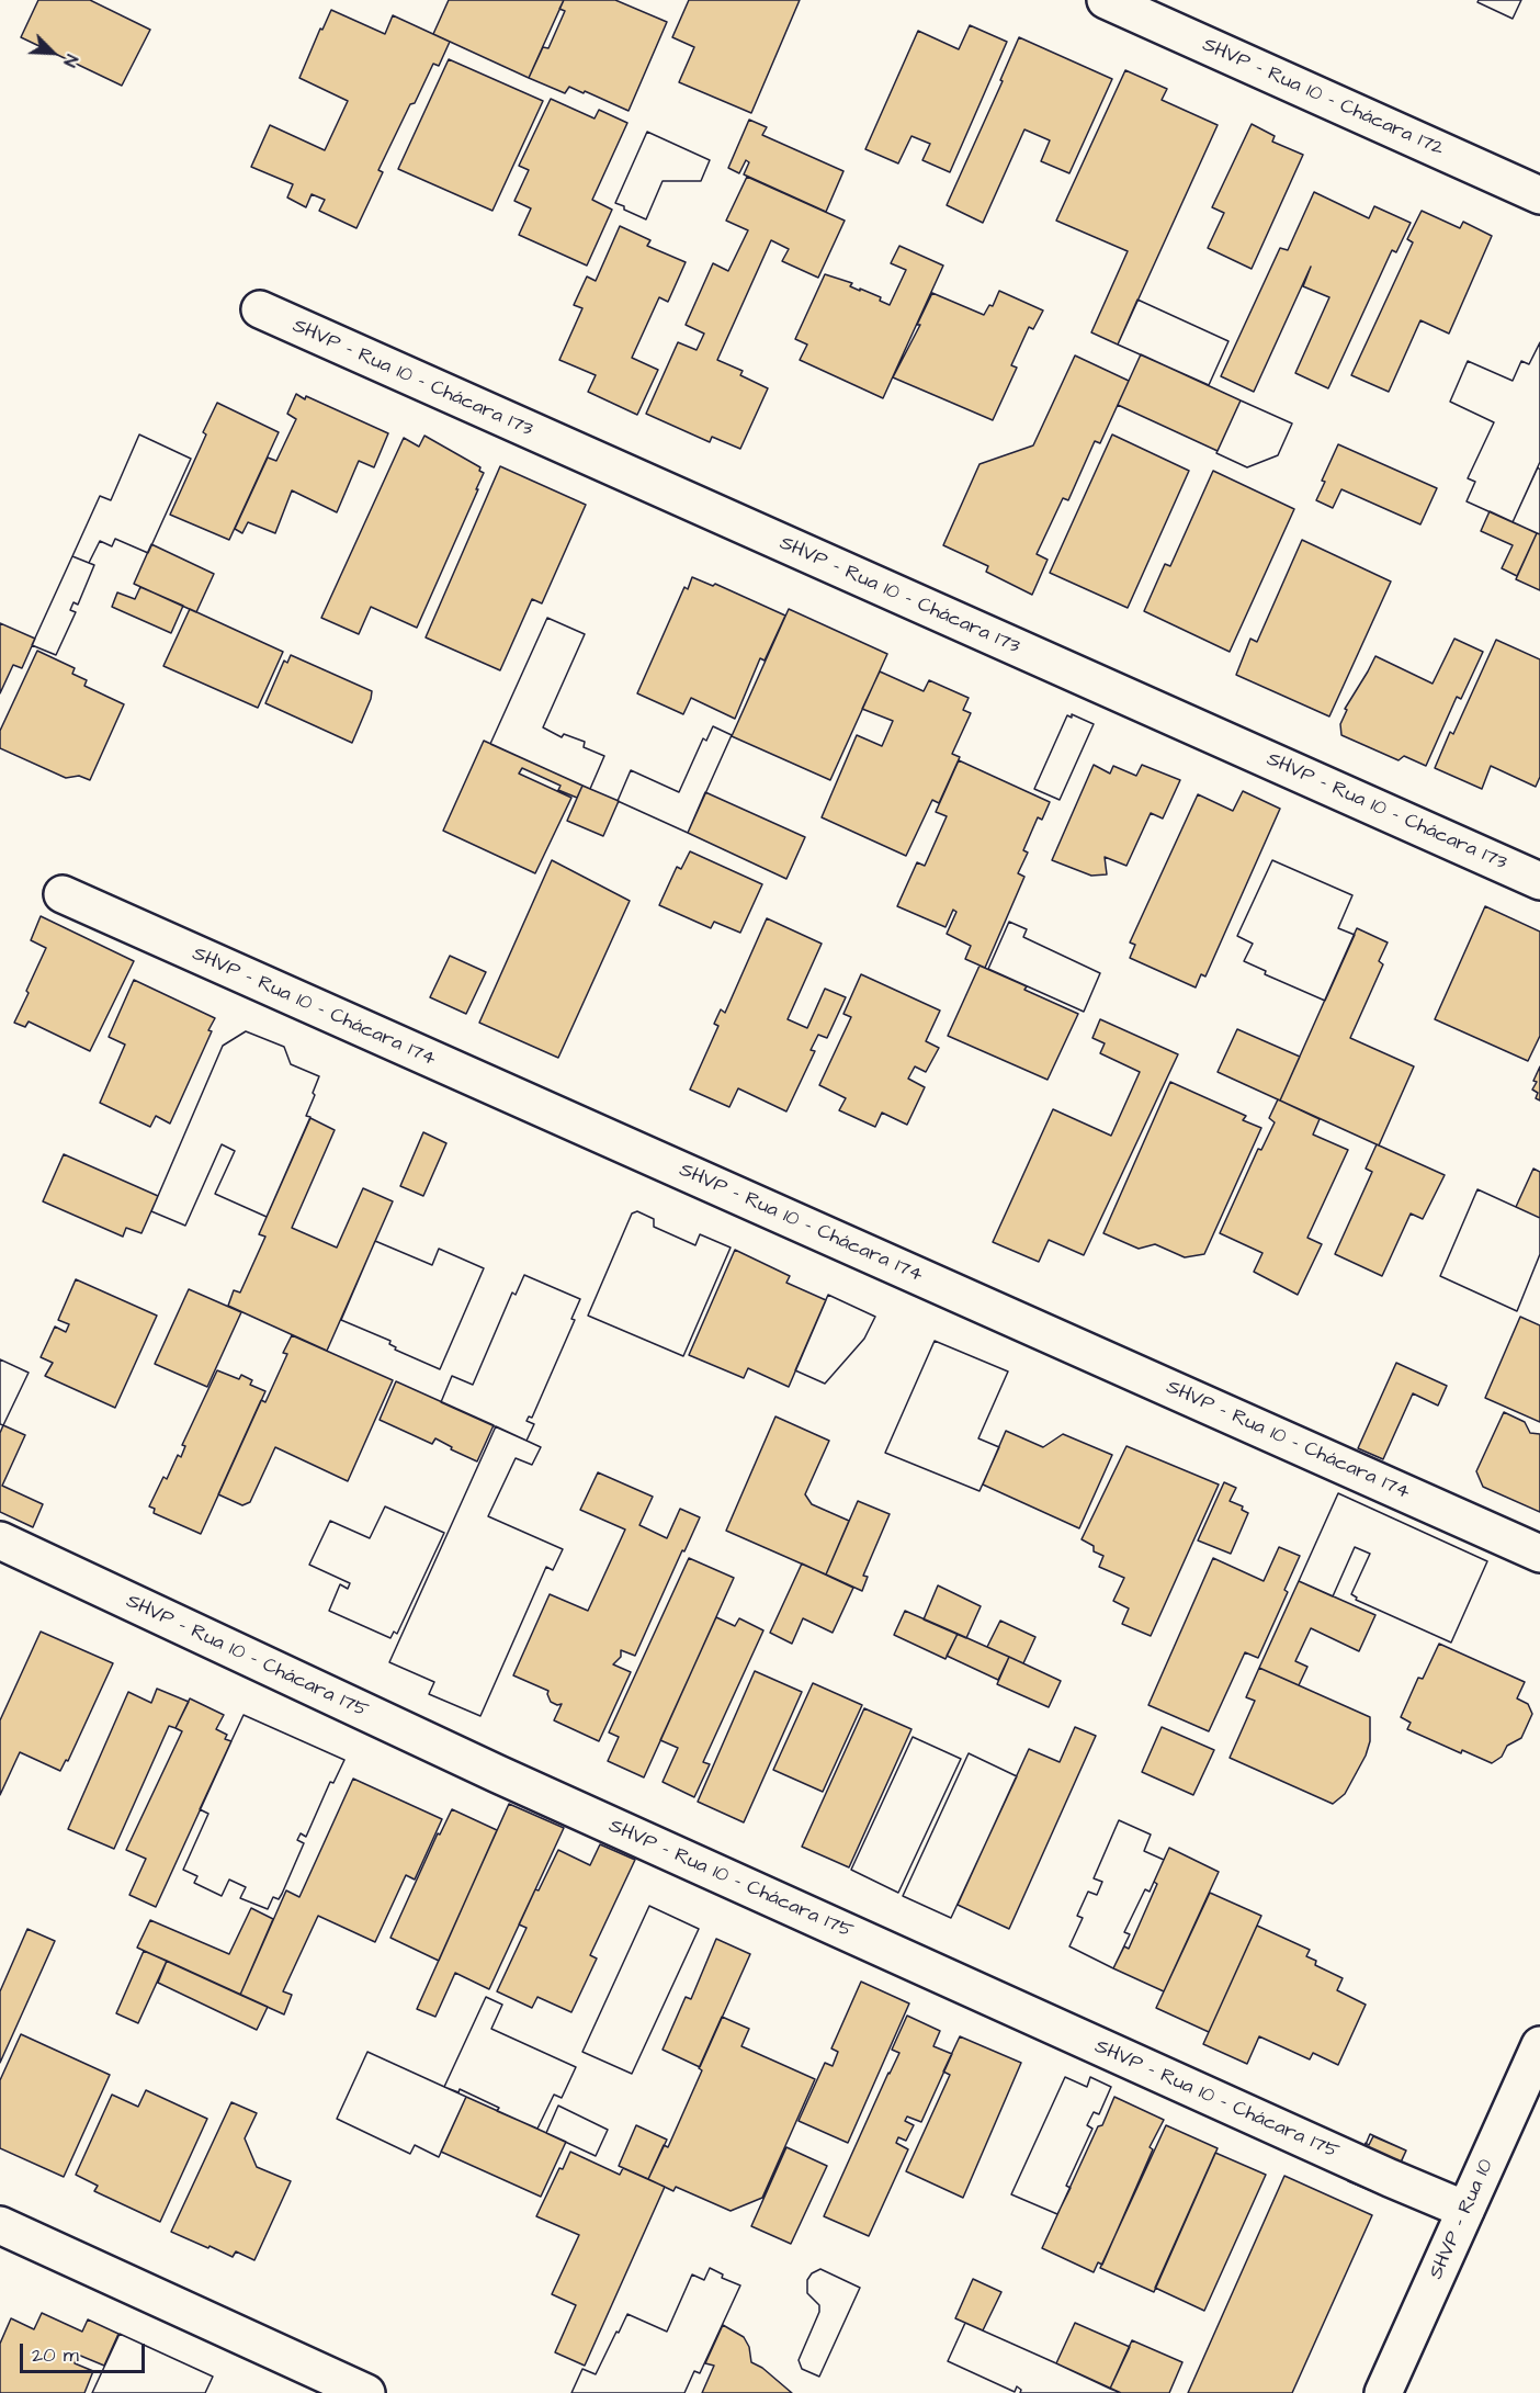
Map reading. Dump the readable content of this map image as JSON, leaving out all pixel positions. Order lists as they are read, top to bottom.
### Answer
{
  "streets": {
    "street": [
      "SHVP - Rua 10 - Chácara 172",
      "SHVP - Rua 10 - Chácara 173",
      "SHVP - Rua 10 - Chácara 174",
      "SHVP - Rua 10 - Chácara 175",
      "SHVP - Rua 10"
    ]
  },
  "crossings": [
    ["SHVP - Rua 10 - Chácara 175", "SHVP - Rua 10"]
  ],
  "scale_bar": "20 m",
  "north": "bottom right"
}
